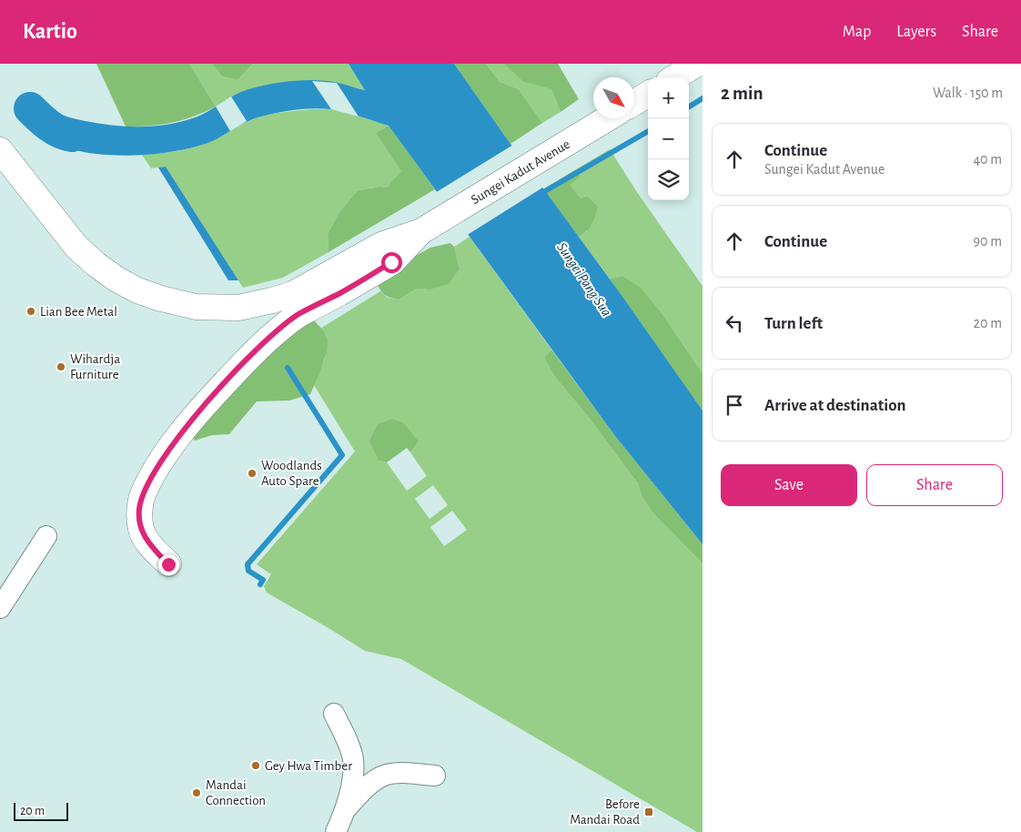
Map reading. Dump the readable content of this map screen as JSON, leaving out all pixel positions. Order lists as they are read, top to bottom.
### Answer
{
  "streets": {
    "street": ["Sungei Kadut Avenue"]
  },
  "water": ["Sungei Pang Sua"],
  "places": {
    "other": [
      "Lian Bee Metal",
      "Wihardja Furniture",
      "Woodlands Auto Spare",
      "Gey Hwa Timber",
      "Mandai Connection"
    ],
    "transit": ["Before Mandai Road"]
  },
  "scale_bar": "20 m",
  "north": "bottom right",
  "page": {
    "header": "Kartio",
    "nav": ["Map", "Layers", "Share"],
    "heading": ["2 min", "Walk · 150 m"],
    "map_buttons": ["+", "−"],
    "list": [
      ["Continue", "Sungei Kadut Avenue", "40 m"],
      ["Continue", "90 m"],
      ["Turn left", "20 m"],
      "Arrive at destination"
    ],
    "buttons": ["Save", "Share"],
    "scale": "20 m"
  }
}
